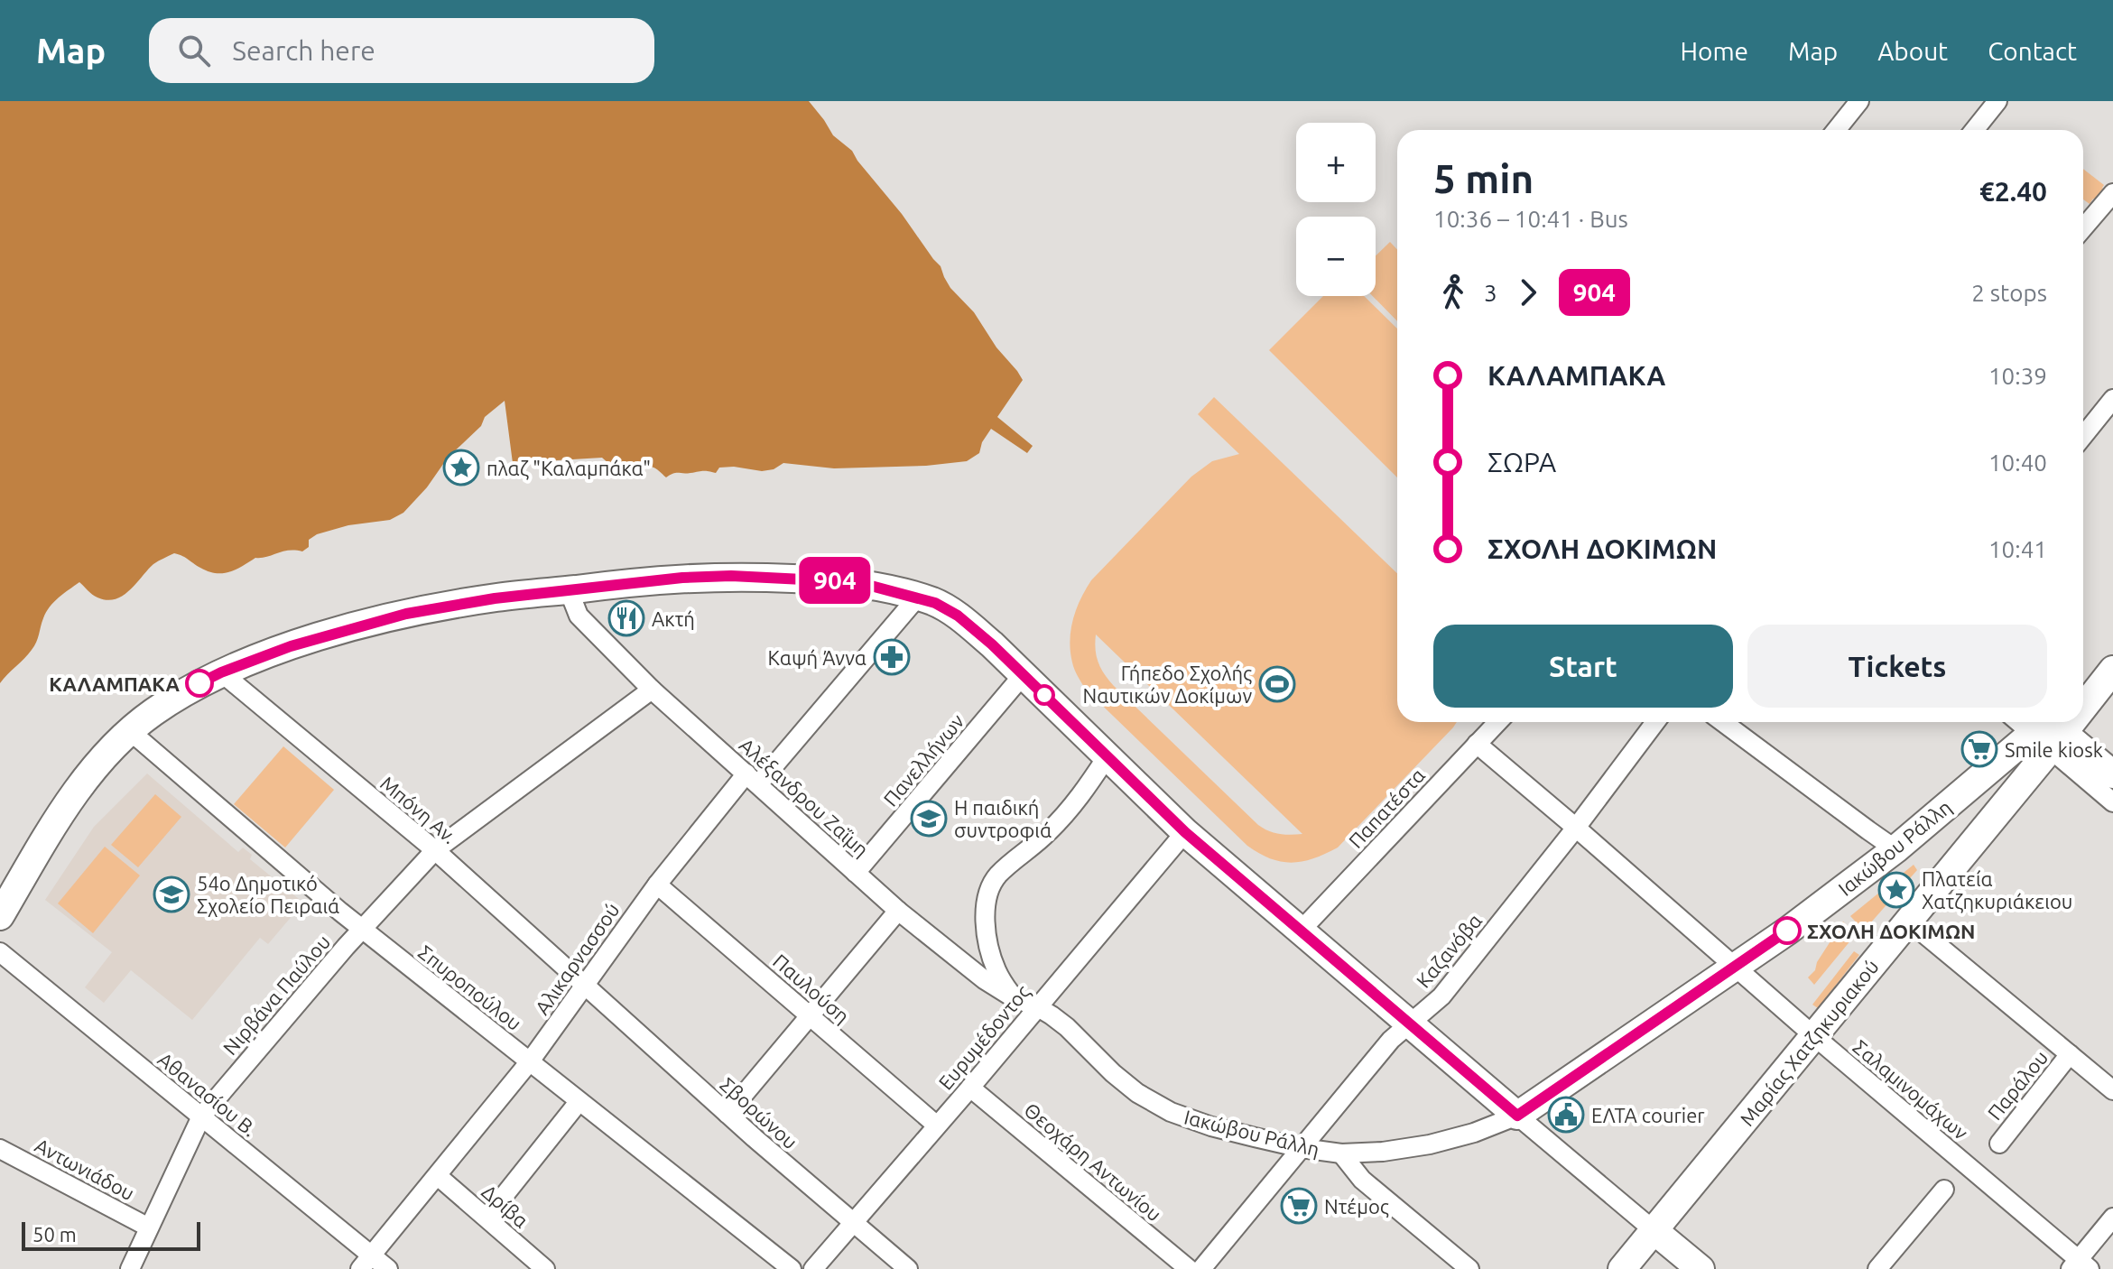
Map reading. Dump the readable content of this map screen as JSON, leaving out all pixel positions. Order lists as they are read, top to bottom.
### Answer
{
  "streets": {
    "main road": ["Ιακώβου Ράλλη", "Μαρίας Χατζηκυριακού"],
    "street": [
      "Πανελλήνων",
      "Αλέξανδρου Ζαΐμη",
      "Παπατέστα",
      "Μπόνη Αν.",
      "Καζανόβα",
      "Αλικαρνασσού",
      "Σπυροπούλου",
      "Παυλούση",
      "Νιρβάνα Παύλου",
      "Ευρυμέδοντος",
      "Παράλου",
      "Σαλαμινομάχων",
      "Αθανασίου Β.",
      "Σβορώνου",
      "Θεοχάρη Αντωνίου",
      "Αντωνιάδου",
      "Δρίβα"
    ]
  },
  "crossings": [
    ["Πανελλήνων", "Αλέξανδρου Ζαΐμη"],
    ["Αλέξανδρου Ζαΐμη", "Ιακώβου Ράλλη"],
    ["Αλέξανδρου Ζαΐμη", "Αλικαρνασσού"],
    ["Αλέξανδρου Ζαΐμη", "Νιρβάνα Παύλου"],
    ["Αλέξανδρου Ζαΐμη", "Ευρυμέδοντος"],
    ["Παπατέστα", "Σαλαμινομάχων"],
    ["Μπόνη Αν.", "Αλικαρνασσού"],
    ["Μπόνη Αν.", "Νιρβάνα Παύλου"],
    ["Μπόνη Αν.", "Σβορώνου"],
    ["Ιακώβου Ράλλη", "Καζανόβα"],
    ["Ιακώβου Ράλλη", "Ευρυμέδοντος"],
    ["Ιακώβου Ράλλη", "Μαρίας Χατζηκυριακού"],
    ["Ιακώβου Ράλλη", "Σαλαμινομάχων"],
    ["Καζανόβα", "Σαλαμινομάχων"],
    ["Αλικαρνασσού", "Σπυροπούλου"],
    ["Αλικαρνασσού", "Παυλούση"],
    ["Αλικαρνασσού", "Αθανασίου Β."],
    ["Αλικαρνασσού", "Σβορώνου"],
    ["Αλικαρνασσού", "Δρίβα"],
    ["Σπυροπούλου", "Νιρβάνα Παύλου"],
    ["Παυλούση", "Ευρυμέδοντος"],
    ["Νιρβάνα Παύλου", "Αθανασίου Β."],
    ["Νιρβάνα Παύλου", "Αντωνιάδου"],
    ["Ευρυμέδοντος", "Σβορώνου"],
    ["Ευρυμέδοντος", "Θεοχάρη Αντωνίου"],
    ["Μαρίας Χατζηκυριακού", "Σαλαμινομάχων"]
  ],
  "places": {
    "place": ["πλαζ \"Καλαμπάκα\"", "Πλατεία Χατζηκυριάκειου"],
    "restaurant": ["Ακτή"],
    "pharmacy": ["Καψή Άννα"],
    "other": ["ΚΑΛΑΜΠΑΚΑ", "ΣΧΟΛΗ ΔΟΚΙΜΩΝ"],
    "sports": ["Γήπεδο Σχολής Ναυτικών Δοκίμων"],
    "supermarket": ["Smile kiosk", "Ντέμος"],
    "school or university": ["Η παιδική συντροφιά", "54ο Δημοτικό Σχολείο Πειραιά"],
    "public building": ["ΕΛΤΑ courier"]
  },
  "lines": ["bus line 904"],
  "scale_bar": "50 m",
  "page": {
    "header": "Map",
    "search": "Search here",
    "nav": [
      "Home",
      "Map",
      "About",
      "Contact"
    ],
    "on_map": "904",
    "map_buttons": ["+", "−"],
    "heading": ["5 min", "10:36 – 10:41 · Bus", "€2.40"],
    "legs": ["3", "904", "2 stops"],
    "list": [
      {
        "name": "ΚΑΛΑΜΠΑΚΑ",
        "value": "10:39"
      },
      {
        "name": "ΣΩΡΑ",
        "value": "10:40"
      },
      {
        "name": "ΣΧΟΛΗ ΔΟΚΙΜΩΝ",
        "value": "10:41"
      }
    ],
    "buttons": ["Start", "Tickets"],
    "scale": "50 m"
  }
}
